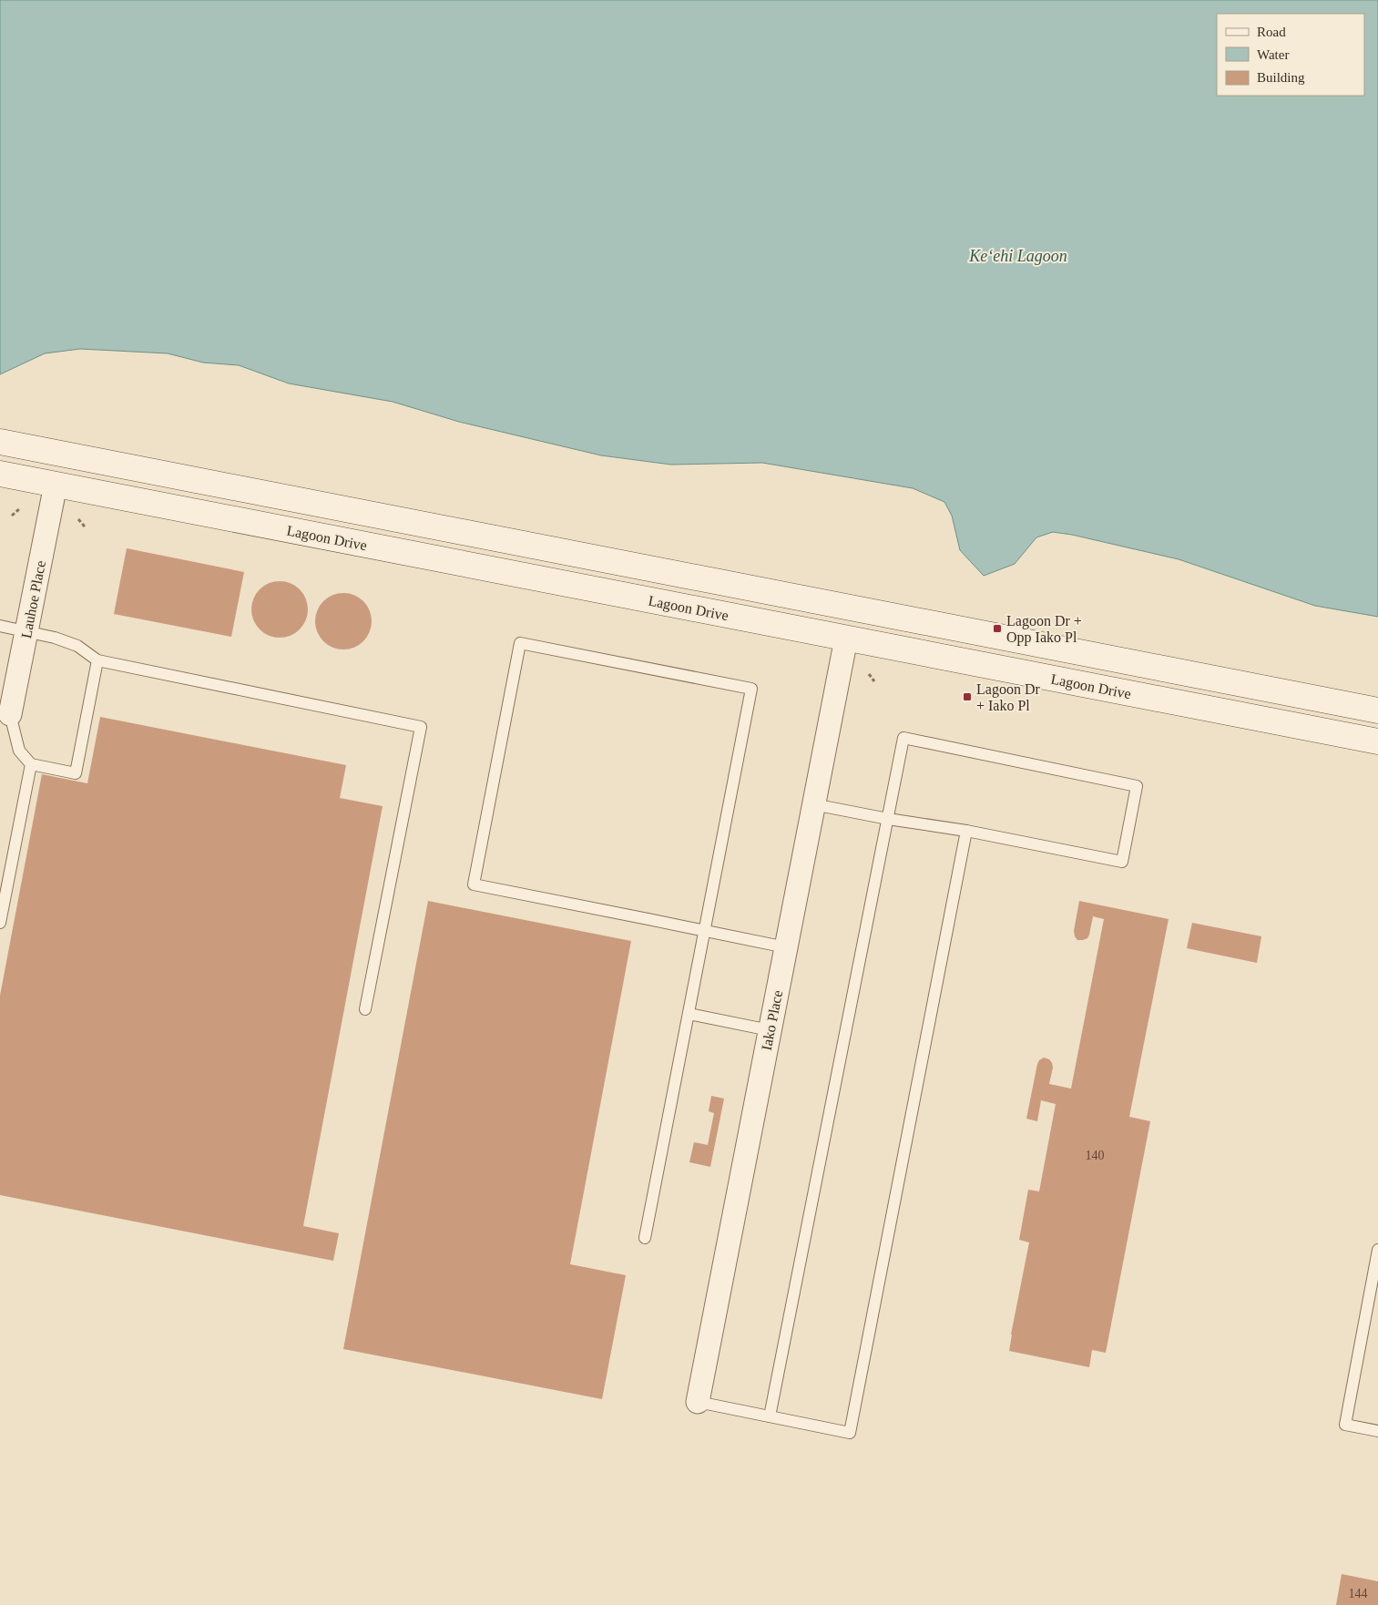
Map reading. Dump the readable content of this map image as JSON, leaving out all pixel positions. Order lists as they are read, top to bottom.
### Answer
{
  "streets": {
    "street": ["Lagoon Drive", "Lauhoe Place", "Iako Place"]
  },
  "crossings": [
    ["Lagoon Drive", "Lauhoe Place"],
    ["Lagoon Drive", "Iako Place"]
  ],
  "water": ["Keʻehi Lagoon"],
  "places": {
    "transit": ["Lagoon Dr + Opp Iako Pl", "Lagoon Dr + Iako Pl"]
  },
  "house_numbers": ["140", "144"],
  "legend": ["Road", "Water", "Building"]
}
